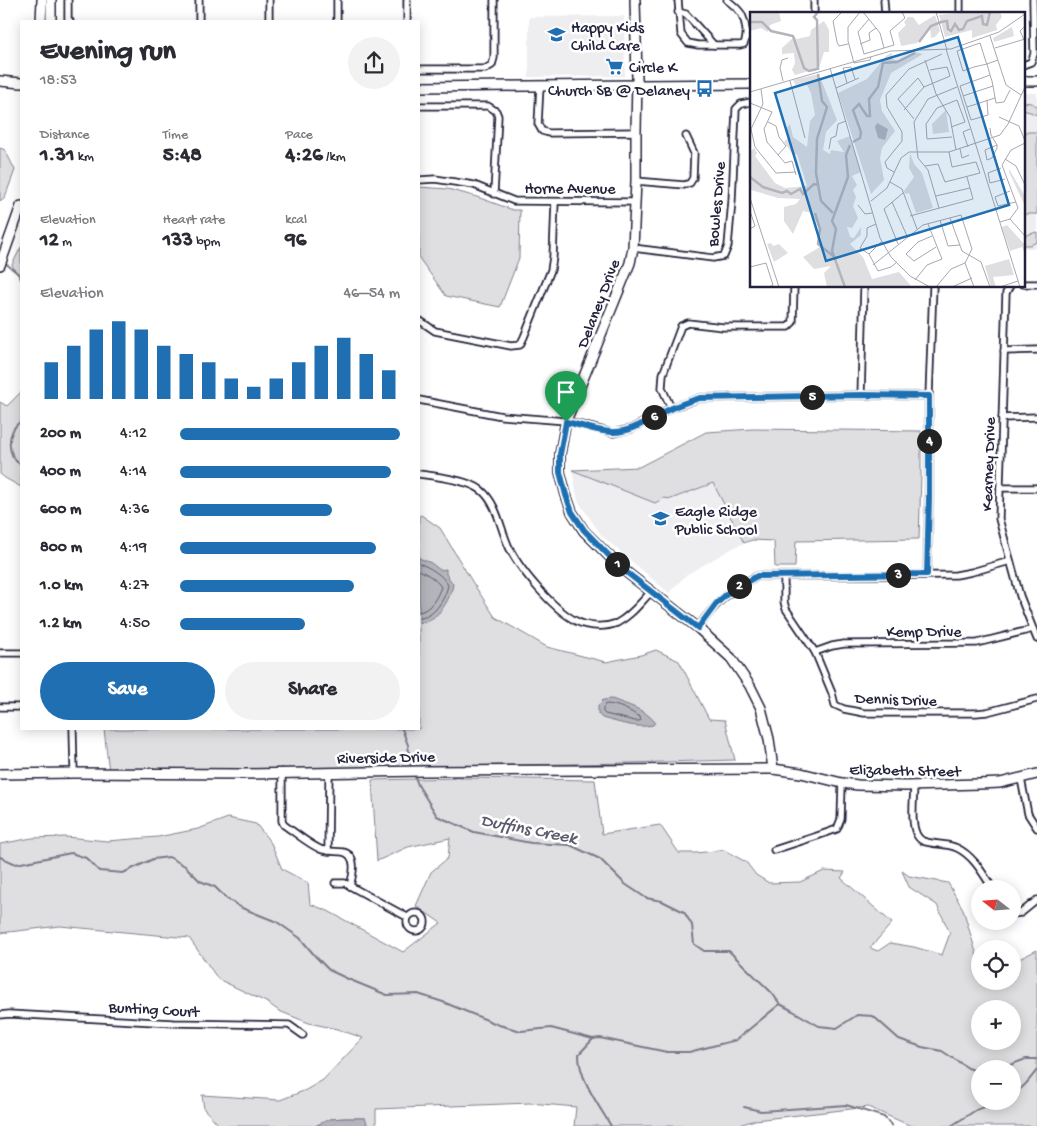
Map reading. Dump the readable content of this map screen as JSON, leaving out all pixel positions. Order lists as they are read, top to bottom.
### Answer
{
  "streets": {
    "street": [
      "Horne Avenue",
      "Bowles Drive",
      "Delaney Drive",
      "Kearney Drive",
      "Kemp Drive",
      "Dennis Drive",
      "Riverside Drive",
      "Elizabeth Street",
      "Bunting Court"
    ]
  },
  "crossings": [
    ["Horne Avenue", "Delaney Drive"],
    ["Bowles Drive", "Delaney Drive"],
    ["Delaney Drive", "Riverside Drive"],
    ["Delaney Drive", "Elizabeth Street"],
    ["Kearney Drive", "Kemp Drive"],
    ["Kemp Drive", "Dennis Drive"],
    ["Riverside Drive", "Elizabeth Street"]
  ],
  "water": ["Duffins Creek"],
  "places": {
    "school or university": ["Happy Kids Child Care", "Eagle Ridge Public School"],
    "supermarket": ["Circle K"],
    "bus stop": ["Church SB @ Delaney"]
  },
  "north": "left",
  "page": {
    "heading": ["Evening run", "18:53"],
    "stats": [
      ["Distance", "1.31 km"],
      ["Time", "5:48"],
      ["Pace", "4:26 /km"],
      ["Elevation", "12 m"],
      ["Heart rate", "133 bpm"],
      ["kcal", "96"]
    ],
    "chart": ["Elevation", "46–54 m"],
    "pins": [
      "5",
      "6",
      "4",
      "1",
      "3",
      "2"
    ],
    "list": [
      {
        "name": "200 m",
        "note": "4:12"
      },
      {
        "name": "400 m",
        "note": "4:14"
      },
      {
        "name": "600 m",
        "note": "4:36"
      },
      {
        "name": "800 m",
        "note": "4:19"
      },
      {
        "name": "1.0 km",
        "note": "4:27"
      },
      {
        "name": "1.2 km",
        "note": "4:50"
      }
    ],
    "buttons": ["Save", "Share"],
    "map_buttons": ["+", "−"]
  }
}
